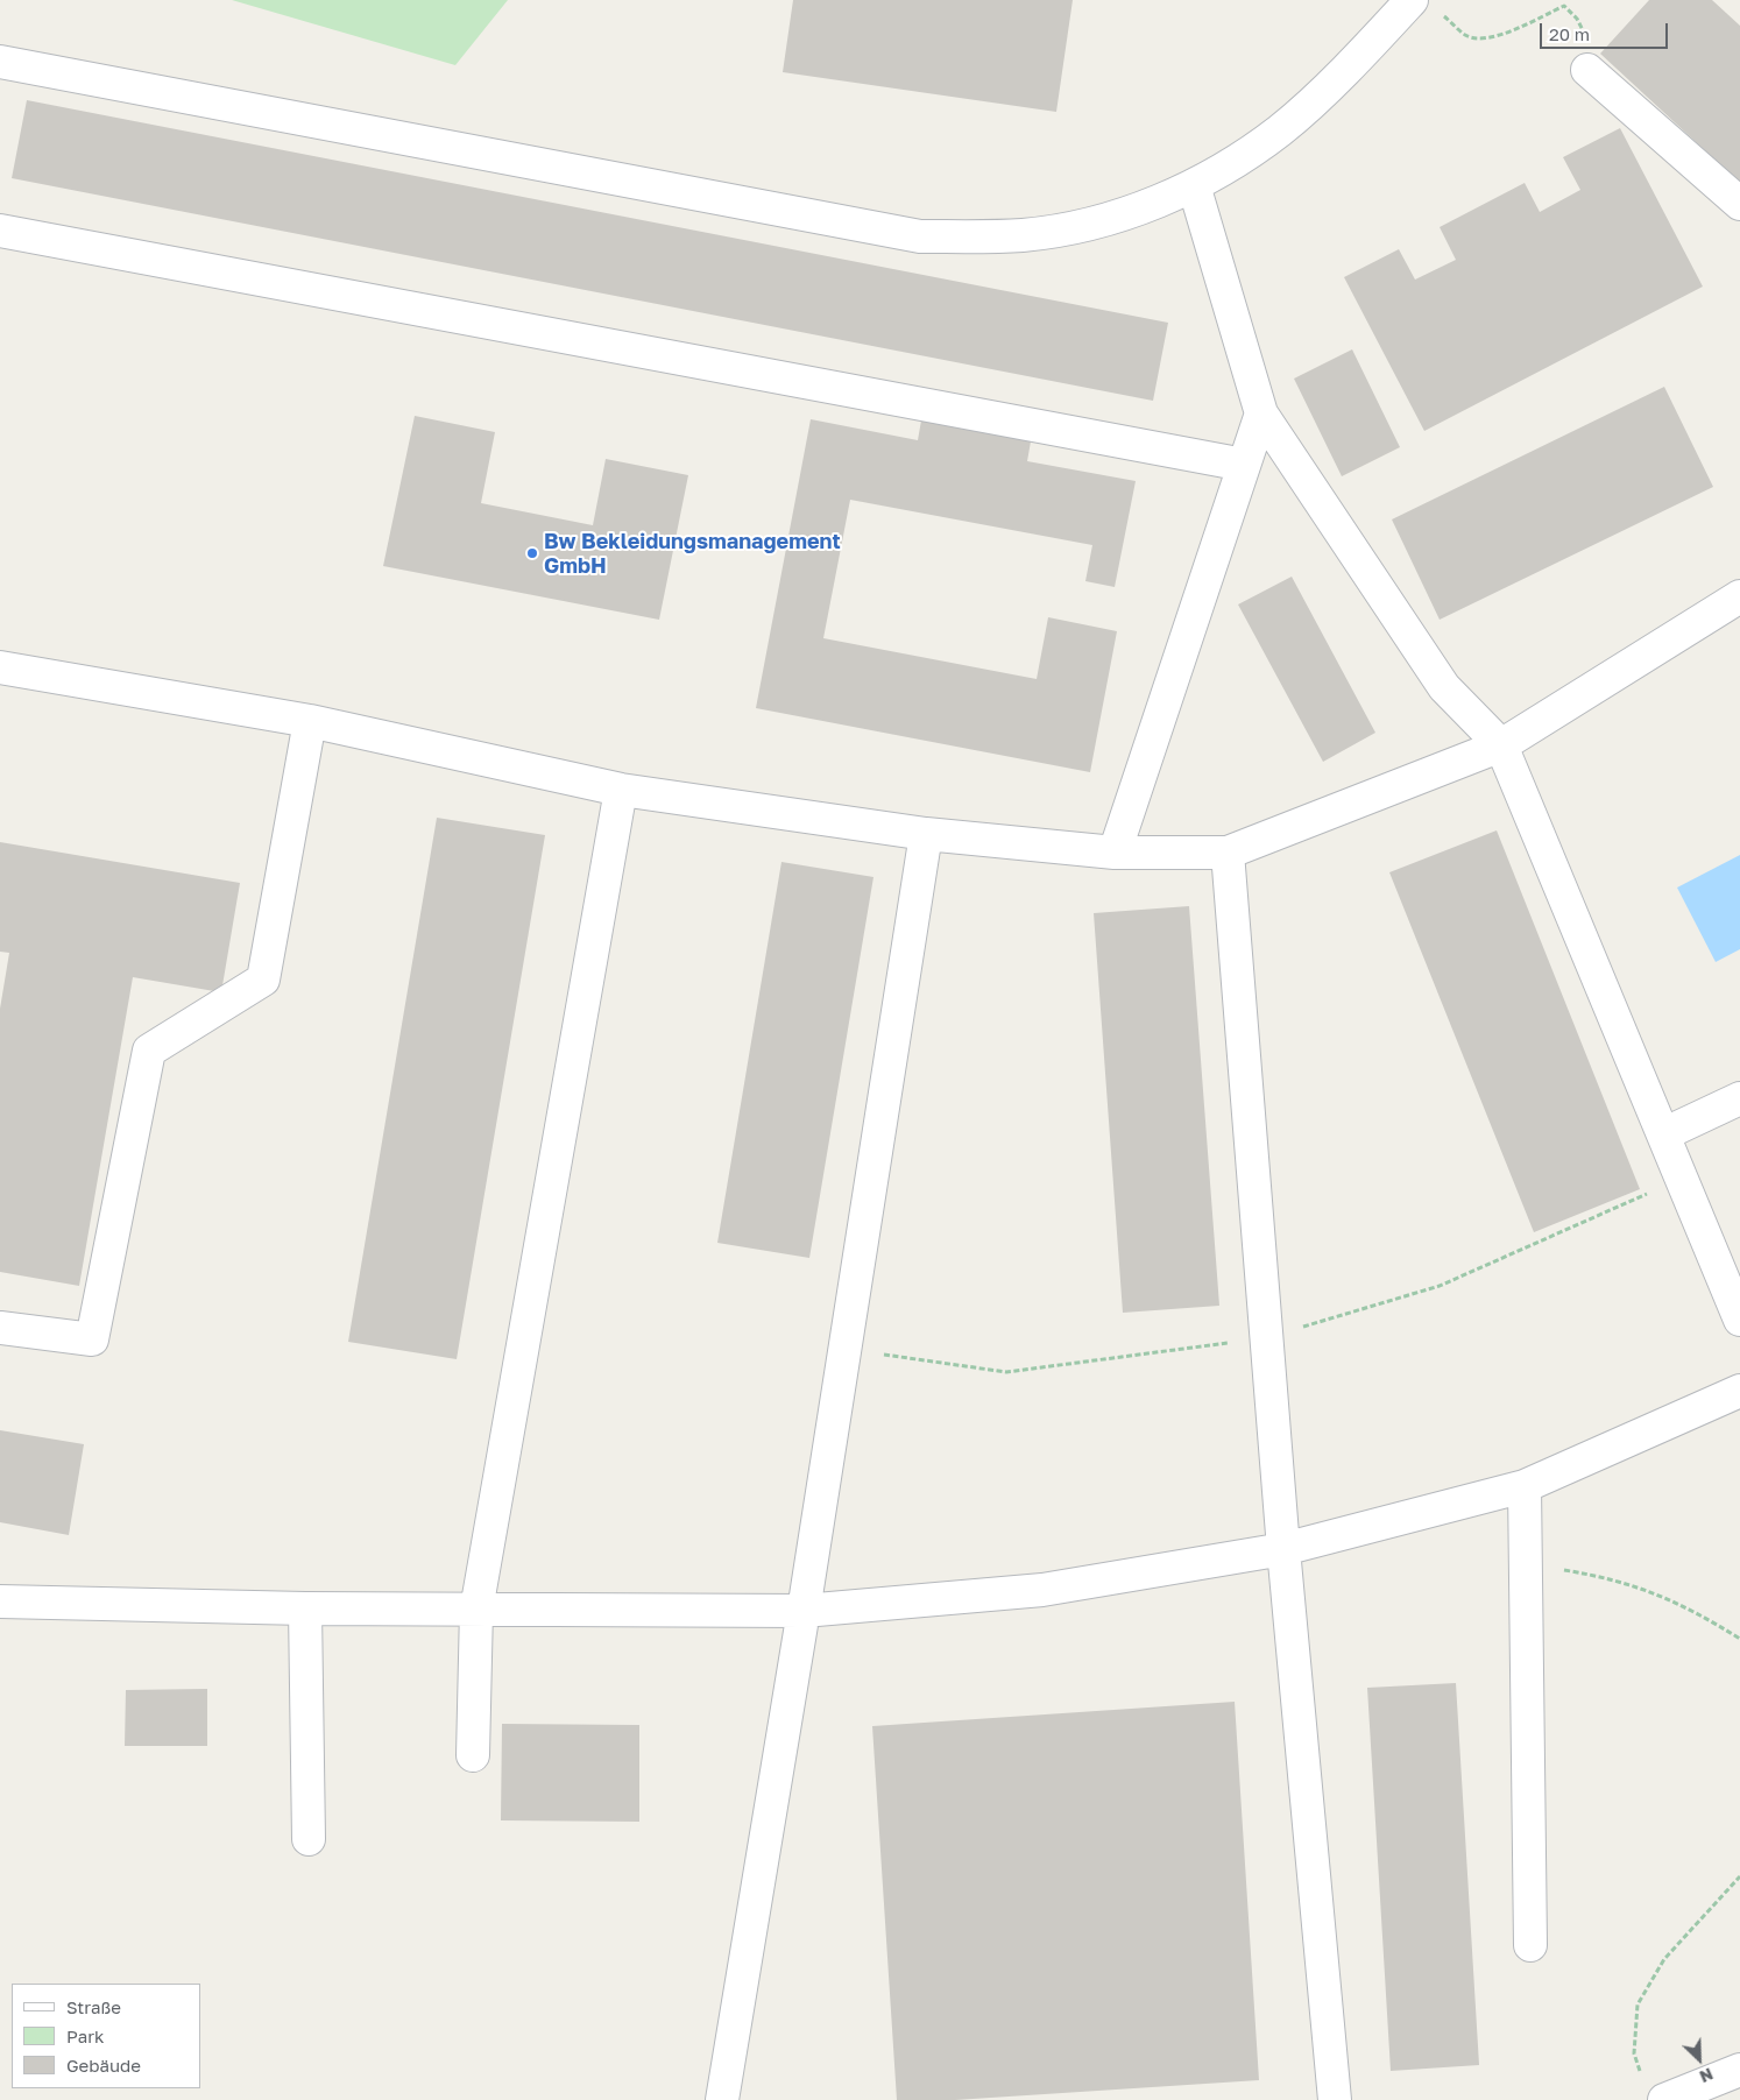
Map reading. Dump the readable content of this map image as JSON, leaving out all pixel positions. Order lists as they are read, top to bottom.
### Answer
{
  "places": ["Bw Bekleidungsmanagement GmbH"],
  "legend": ["Straße", "Park", "Gebäude"],
  "scale_bar": "20 m",
  "north": "bottom right"
}
